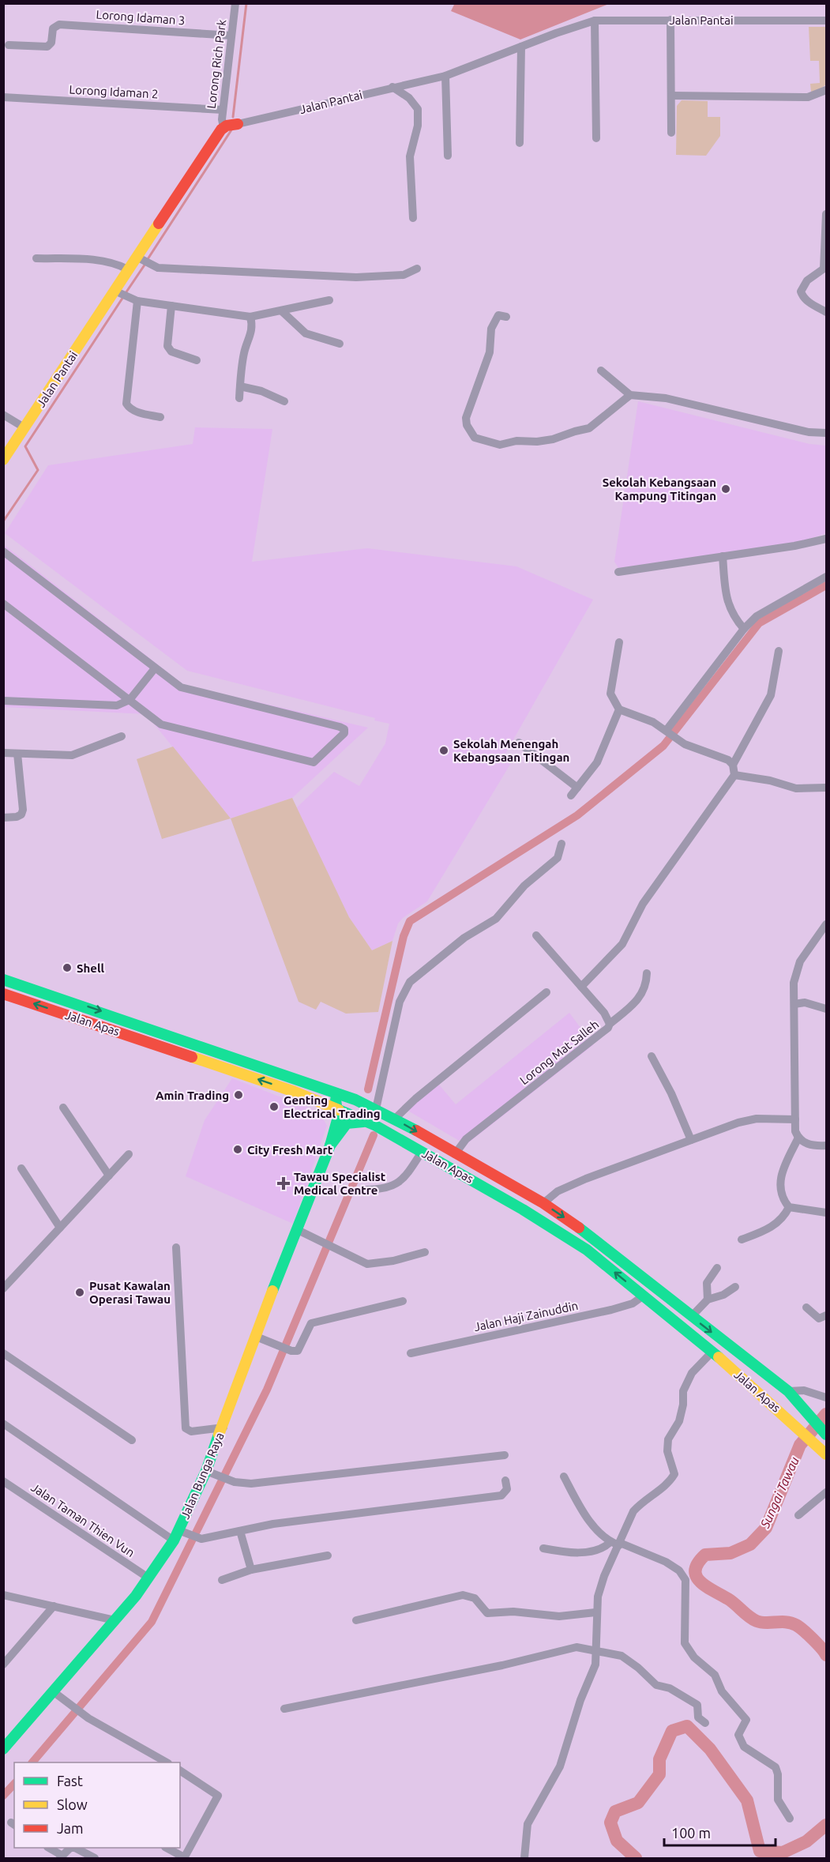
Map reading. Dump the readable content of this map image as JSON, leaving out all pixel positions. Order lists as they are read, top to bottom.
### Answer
{
  "streets": {
    "main road": ["Jalan Pantai", "Jalan Apas", "Jalan Bunga Raya"],
    "street": [
      "Lorong Idaman 3",
      "Lorong Rich Park",
      "Lorong Idaman 2",
      "Lorong Mat Salleh",
      "Jalan Haji Zainuddin",
      "Jalan Taman Thien Vun"
    ]
  },
  "crossings": [
    ["Lorong Idaman 3", "Lorong Rich Park"],
    ["Jalan Pantai", "Lorong Rich Park"],
    ["Lorong Rich Park", "Lorong Idaman 2"],
    ["Jalan Apas", "Lorong Mat Salleh"],
    ["Jalan Apas", "Jalan Haji Zainuddin"],
    ["Jalan Bunga Raya", "Jalan Taman Thien Vun"]
  ],
  "water": ["Sungai Tawau"],
  "places": {
    "other": [
      "Sekolah Kebangsaan Kampung Titingan",
      "Sekolah Menengah Kebangsaan Titingan",
      "Shell",
      "Amin Trading",
      "Genting Electrical Trading",
      "City Fresh Mart",
      "Pusat Kawalan Operasi Tawau"
    ],
    "health": ["Tawau Specialist Medical Centre"]
  },
  "legend": ["Fast", "Slow", "Jam"],
  "scale_bar": "100 m"
}
